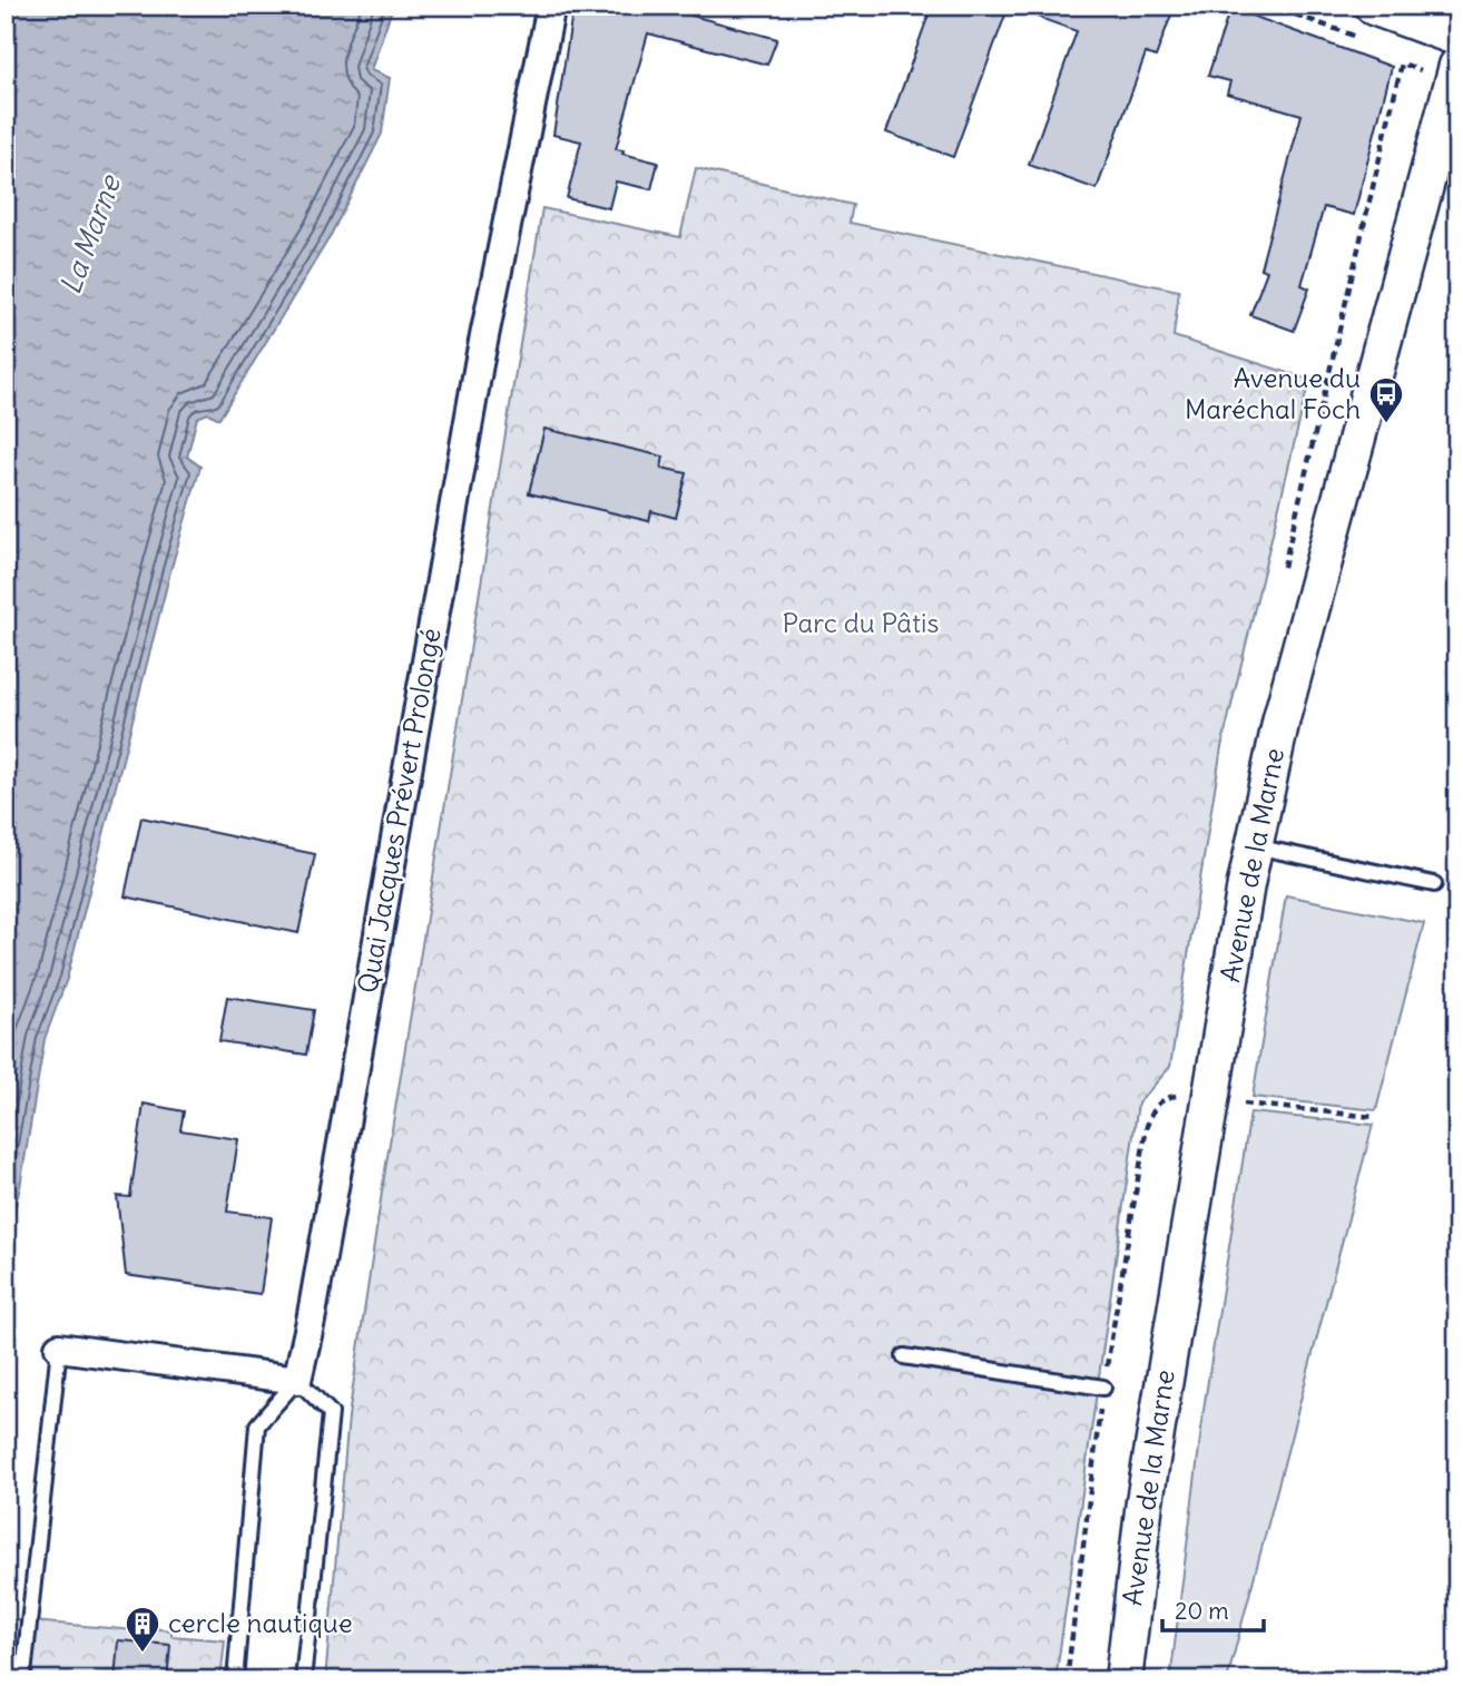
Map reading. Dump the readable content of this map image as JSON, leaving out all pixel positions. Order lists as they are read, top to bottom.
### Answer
{
  "streets": {
    "street": ["Quai Jacques Prévert Prolongé", "Avenue de la Marne"]
  },
  "water": ["La Marne"],
  "parks": ["Parc du Pâtis"],
  "places": {
    "bus stop": ["Avenue du Maréchal Foch"],
    "building": ["cercle nautique"]
  },
  "scale_bar": "20 m"
}
